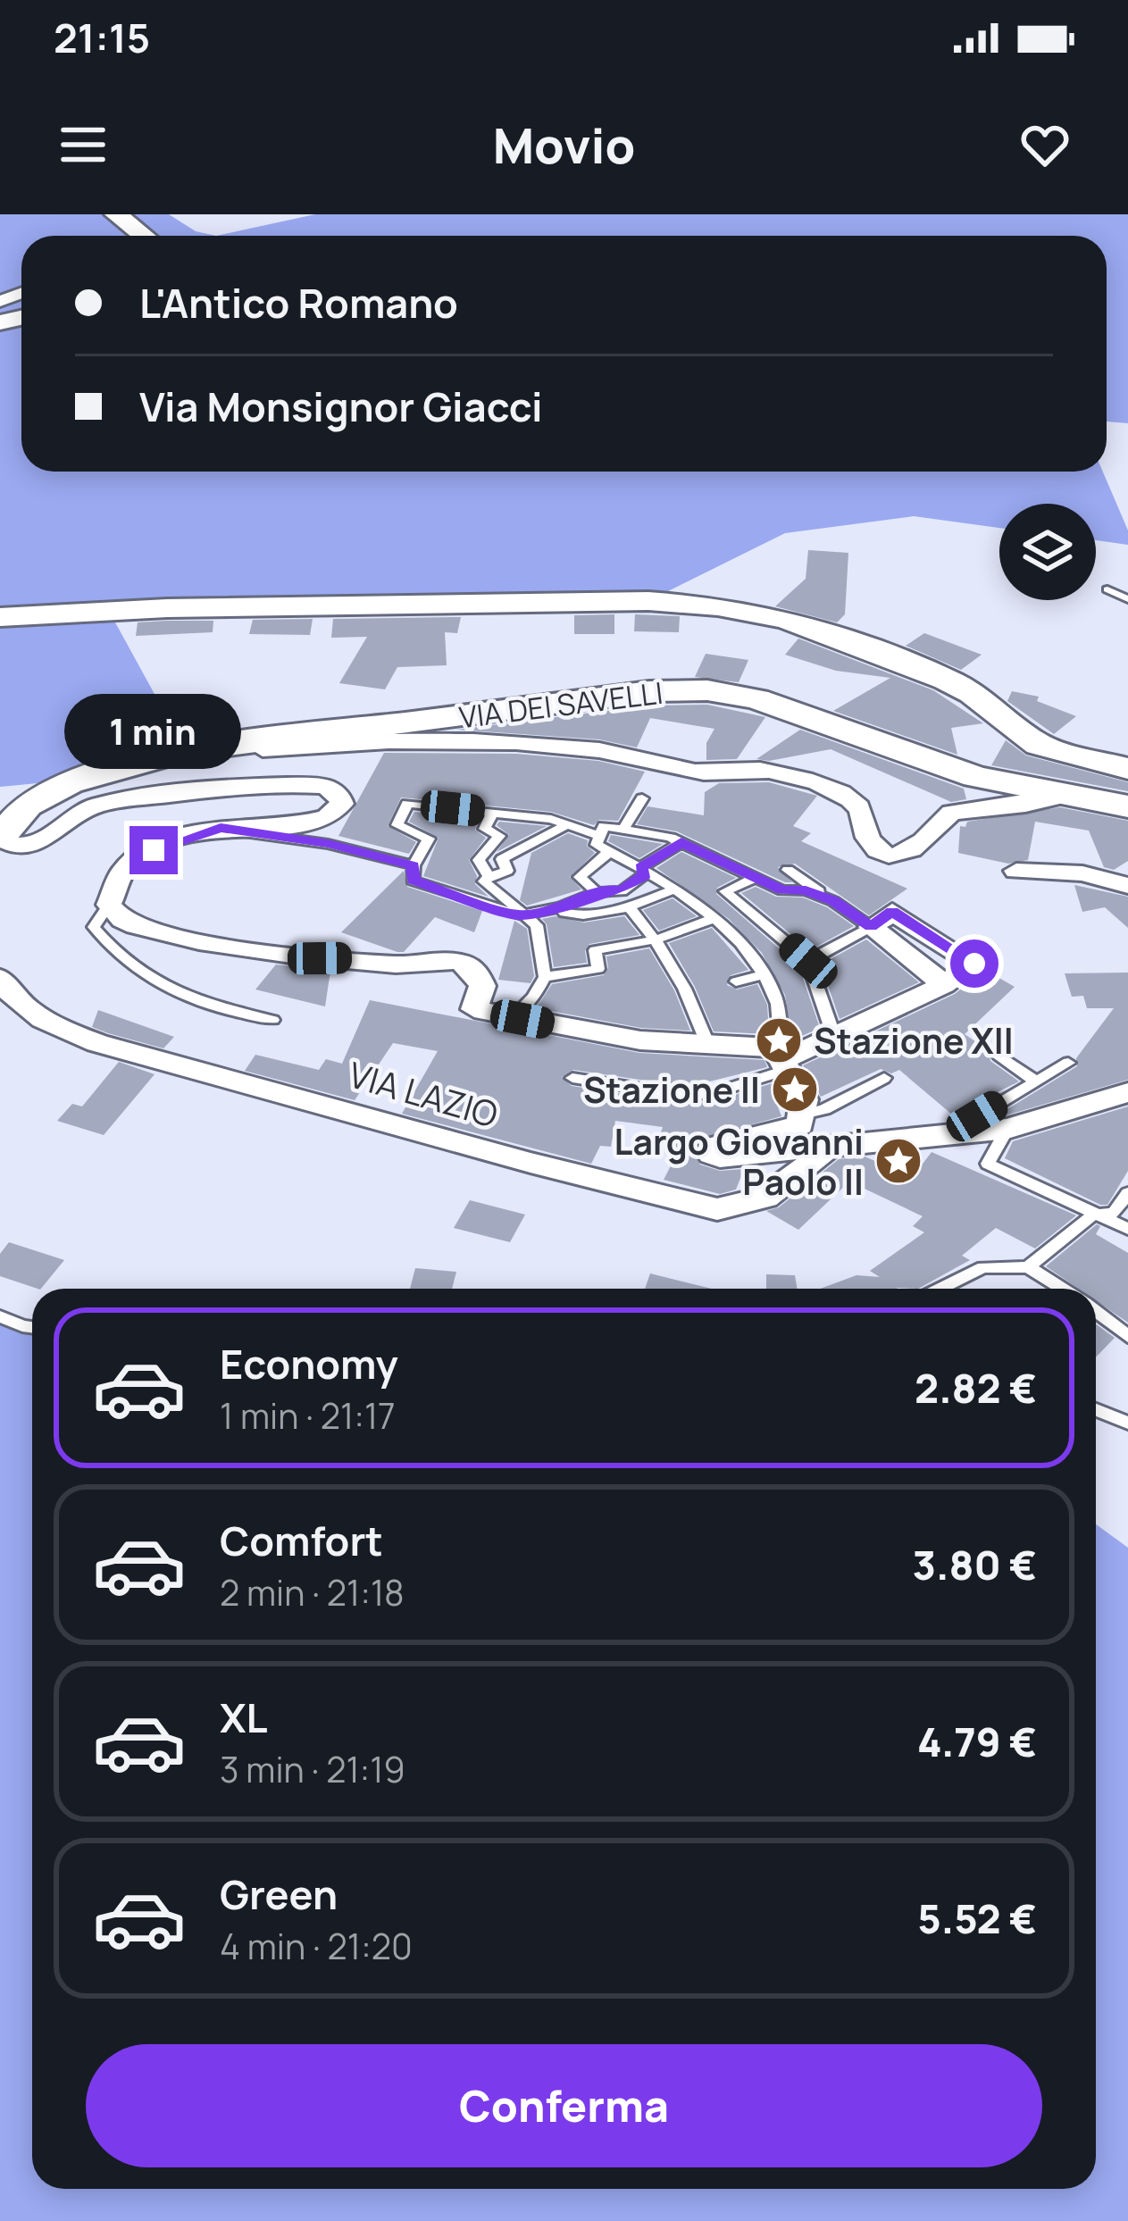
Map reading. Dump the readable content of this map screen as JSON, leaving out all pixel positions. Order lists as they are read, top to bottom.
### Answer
{
  "streets": {
    "street": ["VIA DEI SAVELLI", "VIA LAZIO"]
  },
  "places": {
    "place": ["Stazione XII", "Stazione II", "Largo Giovanni Paolo II"]
  },
  "page": {
    "status": "21:15",
    "header": "Movio",
    "banner": ["L'Antico Romano", "Via Monsignor Giacci"],
    "bubble": "1 min",
    "list": [
      {
        "name": "Economy",
        "note": "1 min · 21:17",
        "value": "2.82 €"
      },
      {
        "name": "Comfort",
        "note": "2 min · 21:18",
        "value": "3.80 €"
      },
      {
        "name": "XL",
        "note": "3 min · 21:19",
        "value": "4.79 €"
      },
      {
        "name": "Green",
        "note": "4 min · 21:20",
        "value": "5.52 €"
      }
    ],
    "buttons": "Conferma"
  }
}
